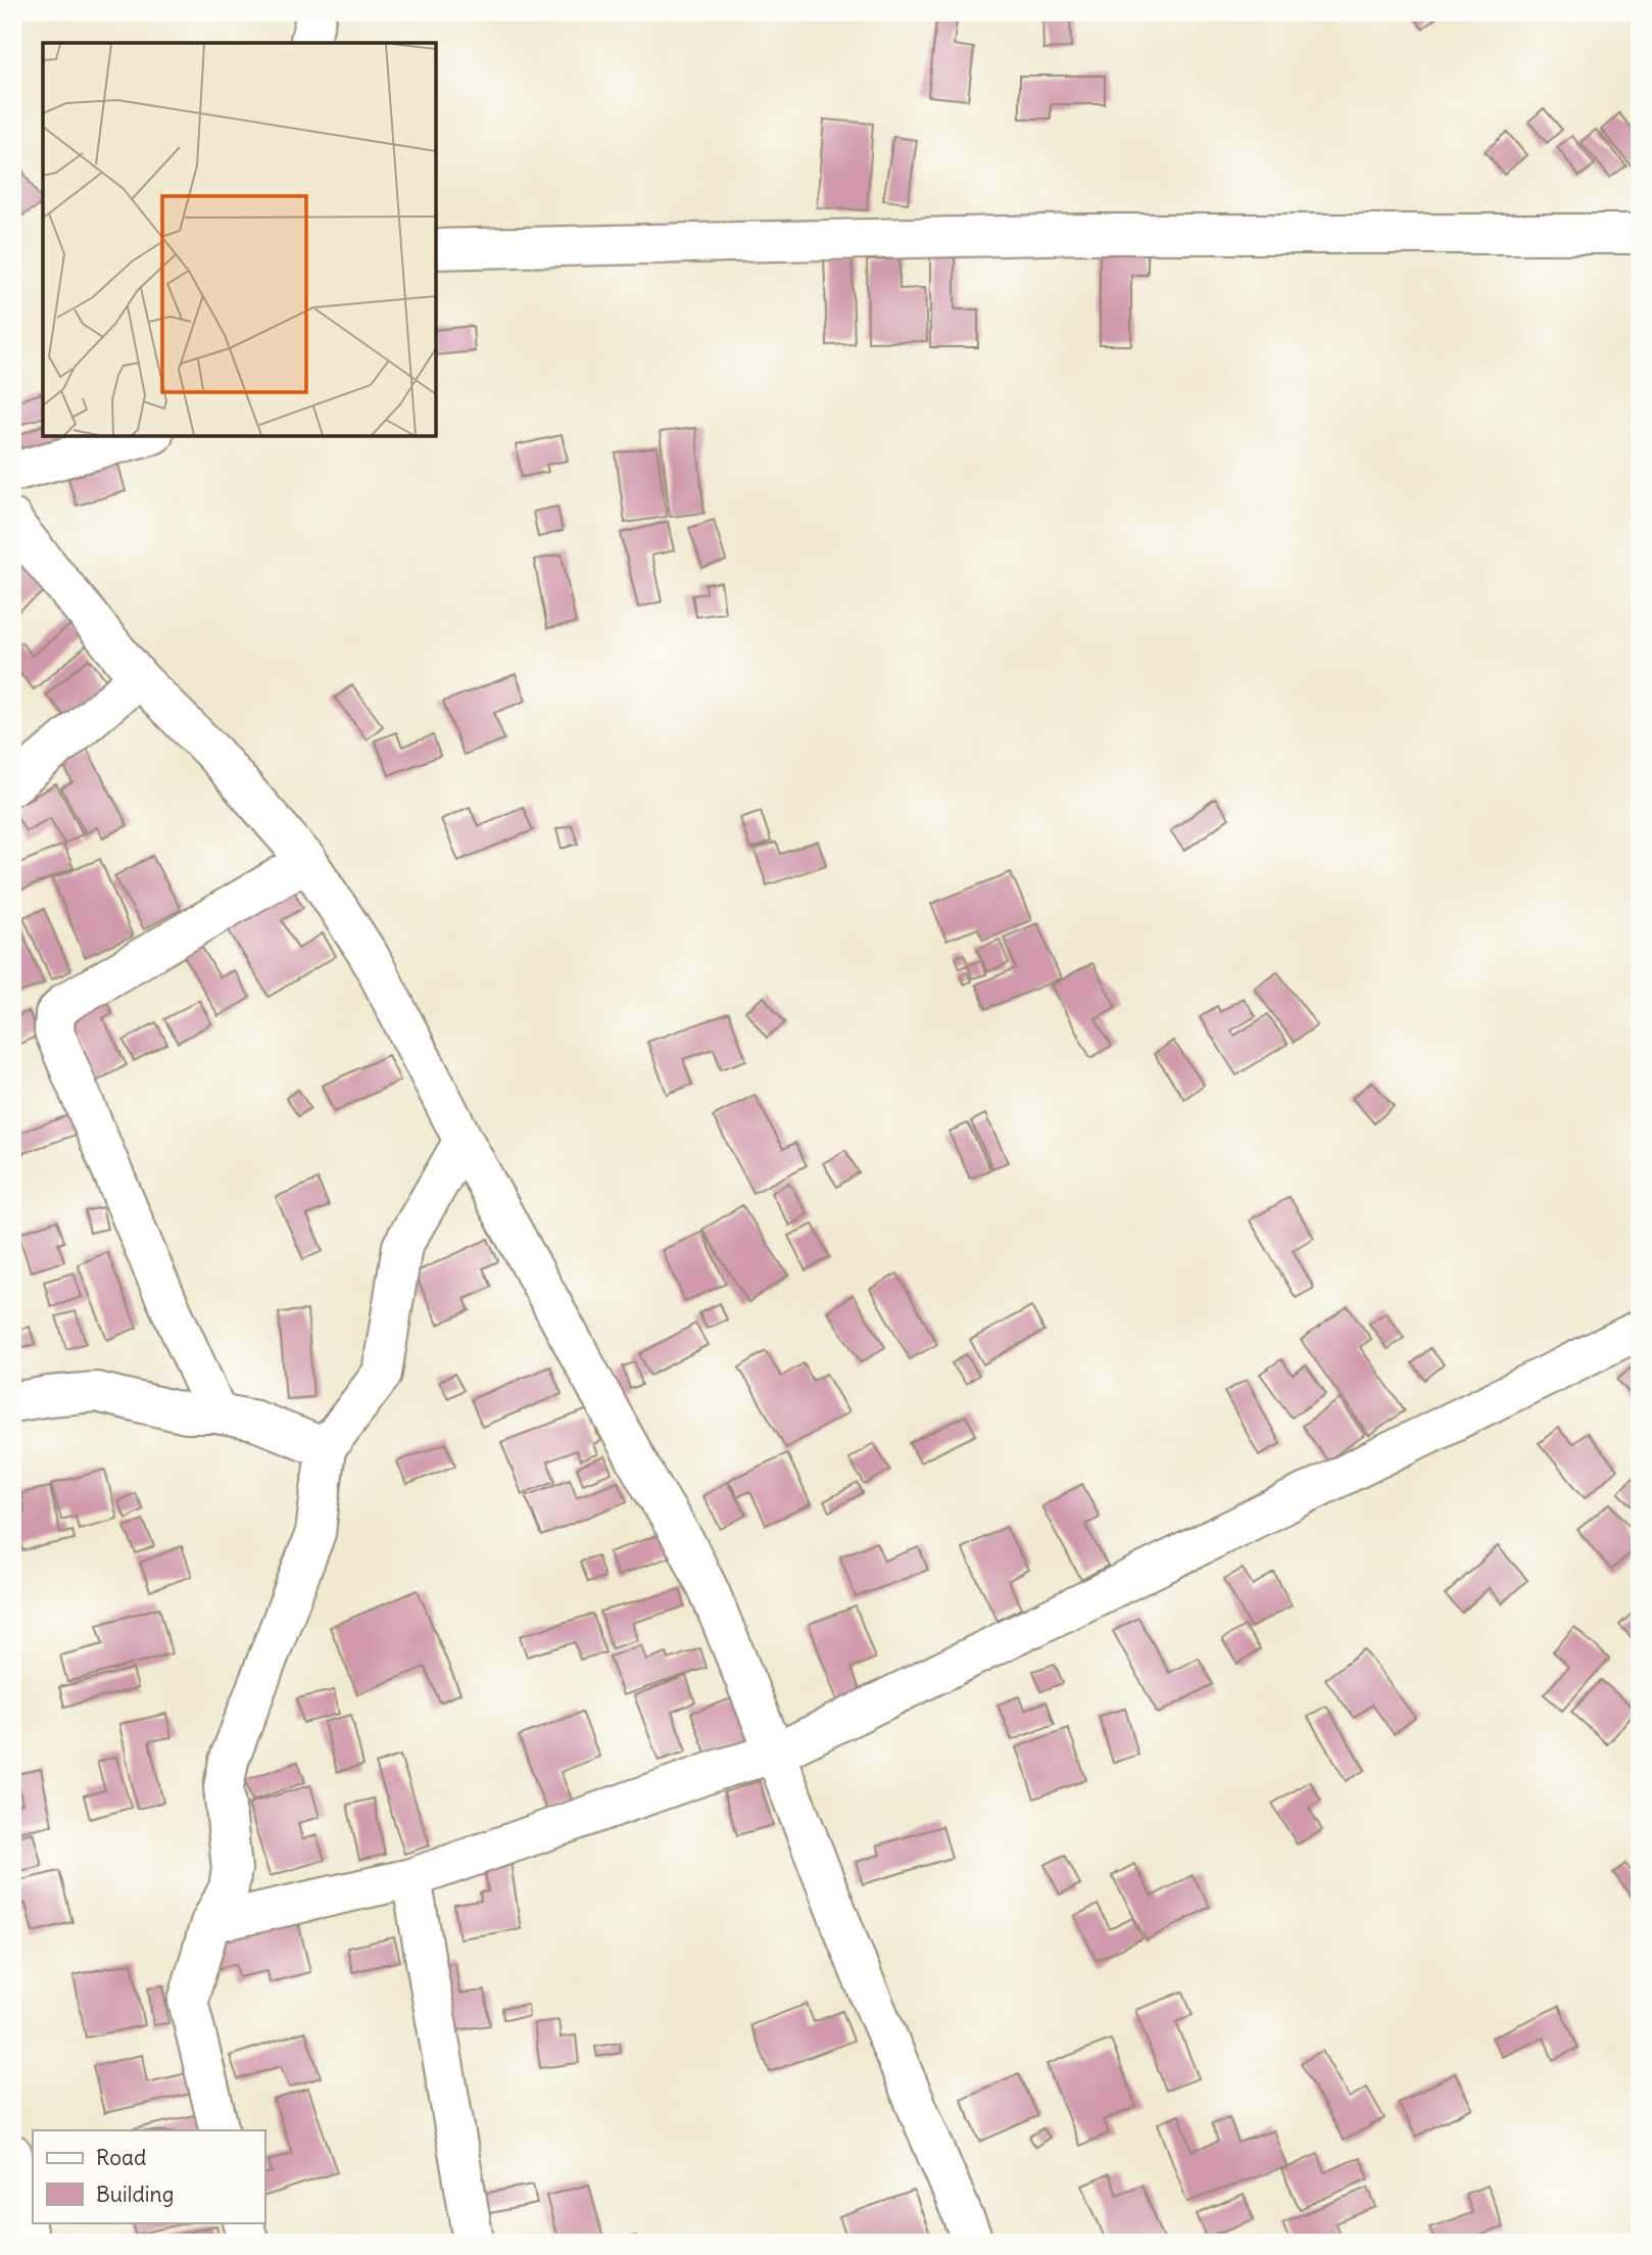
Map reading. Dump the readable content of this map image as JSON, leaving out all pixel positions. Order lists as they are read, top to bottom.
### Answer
{
  "legend": ["Road", "Building"]
}
